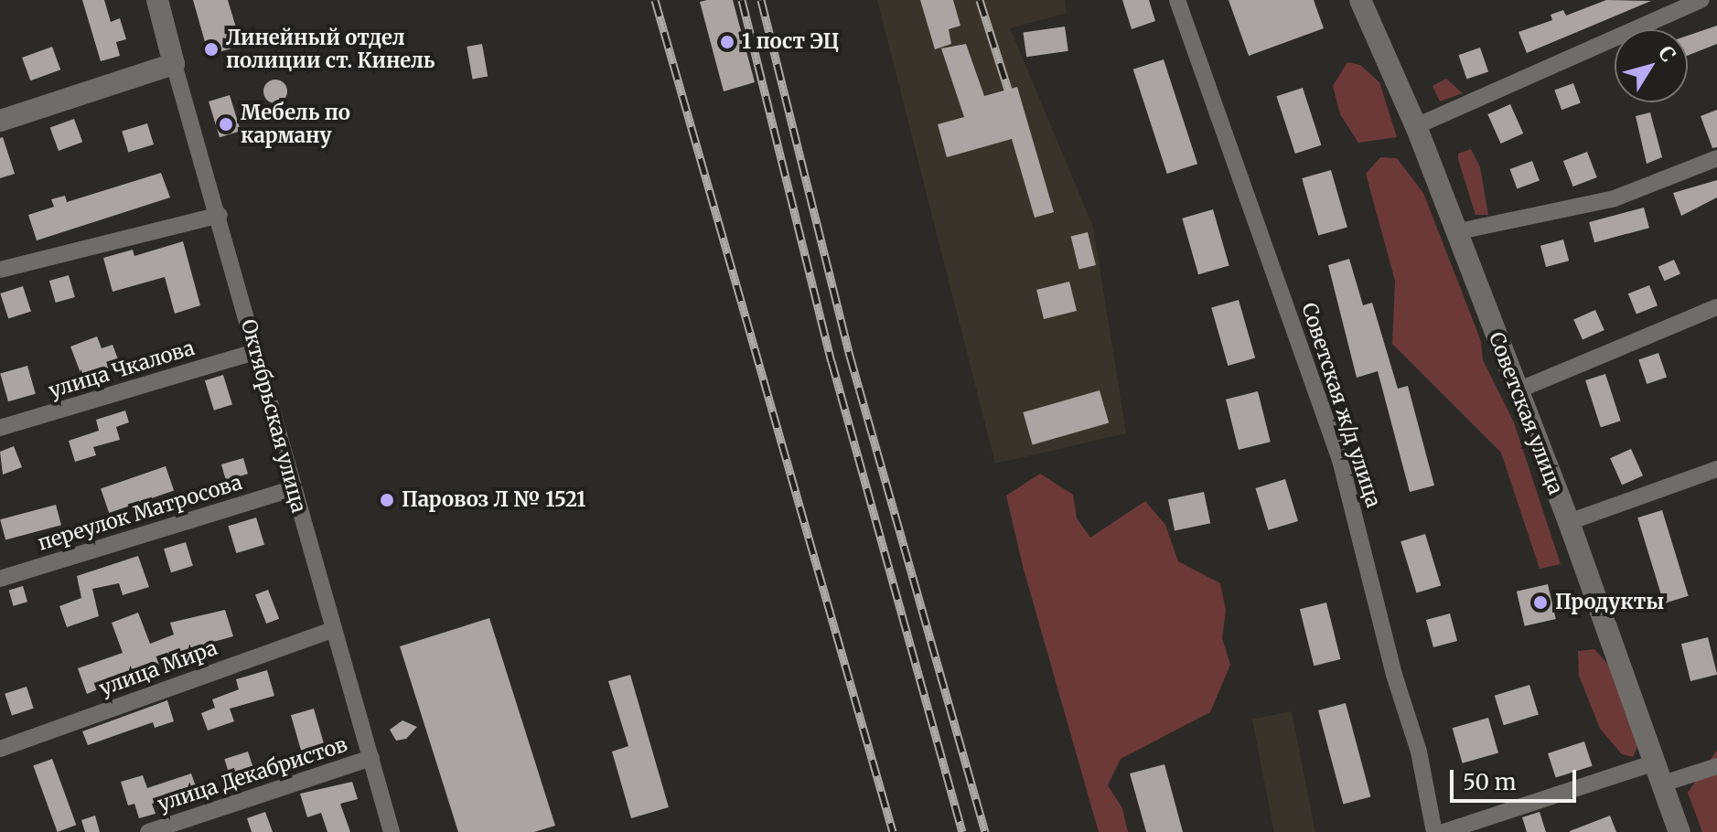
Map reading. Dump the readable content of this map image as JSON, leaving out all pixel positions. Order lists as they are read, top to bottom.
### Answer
{
  "streets": {
    "main road": ["Советская улица", "Октябрьская улица"],
    "street": [
      "улица Чкалова",
      "Советская ж/д улица",
      "переулок Матросова",
      "улица Мира",
      "улица Декабристов"
    ]
  },
  "crossings": [
    ["улица Чкалова", "Октябрьская улица"],
    ["Октябрьская улица", "переулок Матросова"],
    ["Октябрьская улица", "улица Мира"],
    ["Октябрьская улица", "улица Декабристов"]
  ],
  "places": [
    "1 пост ЭЦ",
    "Линейный отдел полиции ст. Кинель",
    "Мебель по карману",
    "Паровоз Л № 1521",
    "Продукты"
  ],
  "scale_bar": "50 m",
  "north": "top right"
}
